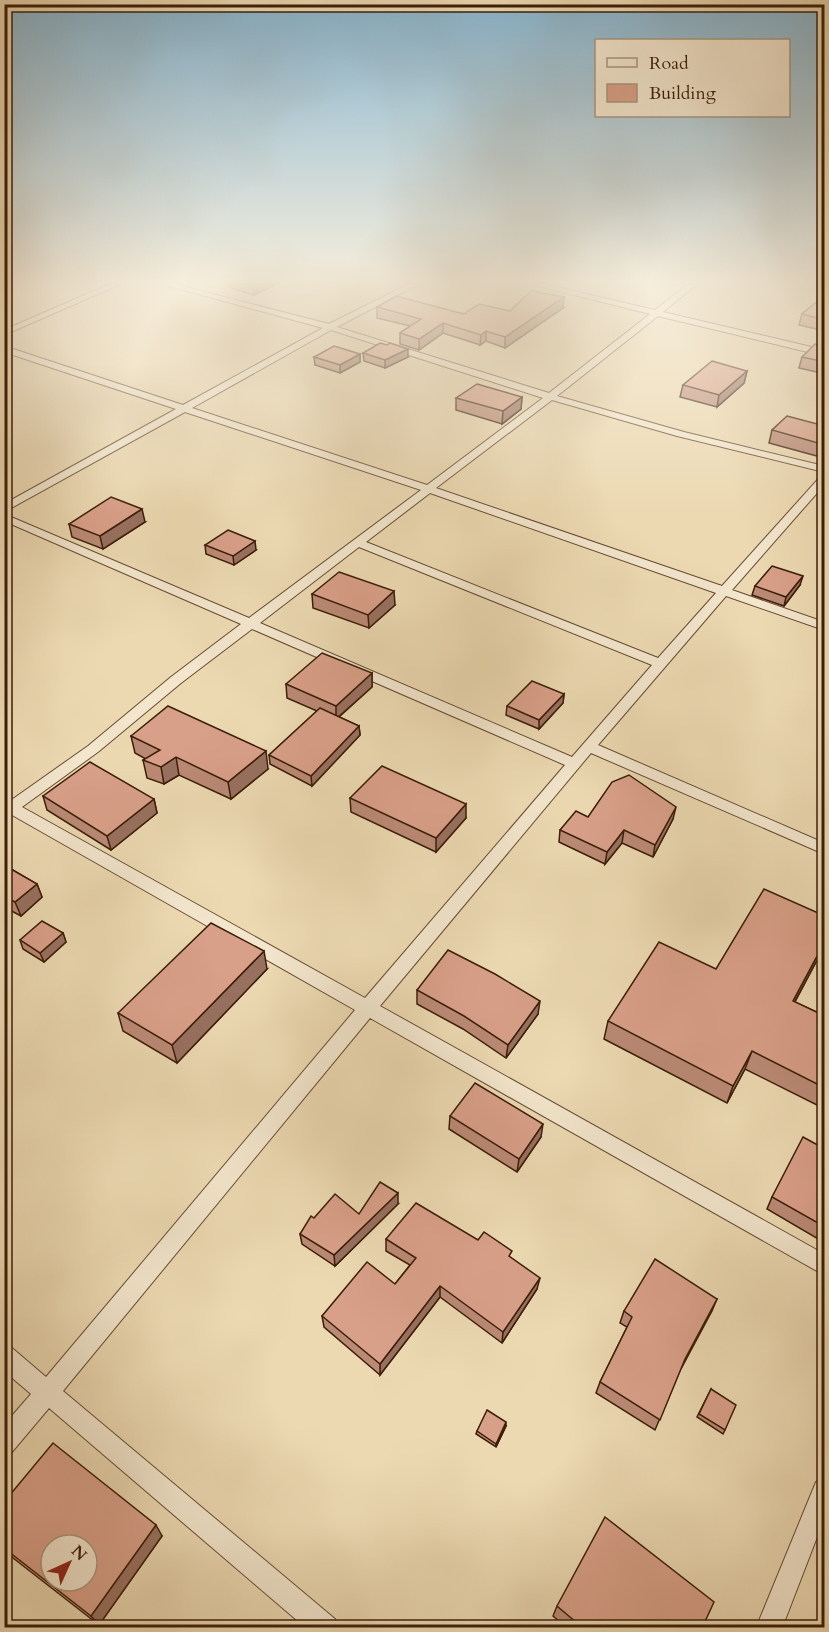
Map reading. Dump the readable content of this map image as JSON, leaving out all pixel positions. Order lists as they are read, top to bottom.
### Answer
{
  "legend": ["Road", "Building"],
  "north": "top right"
}
